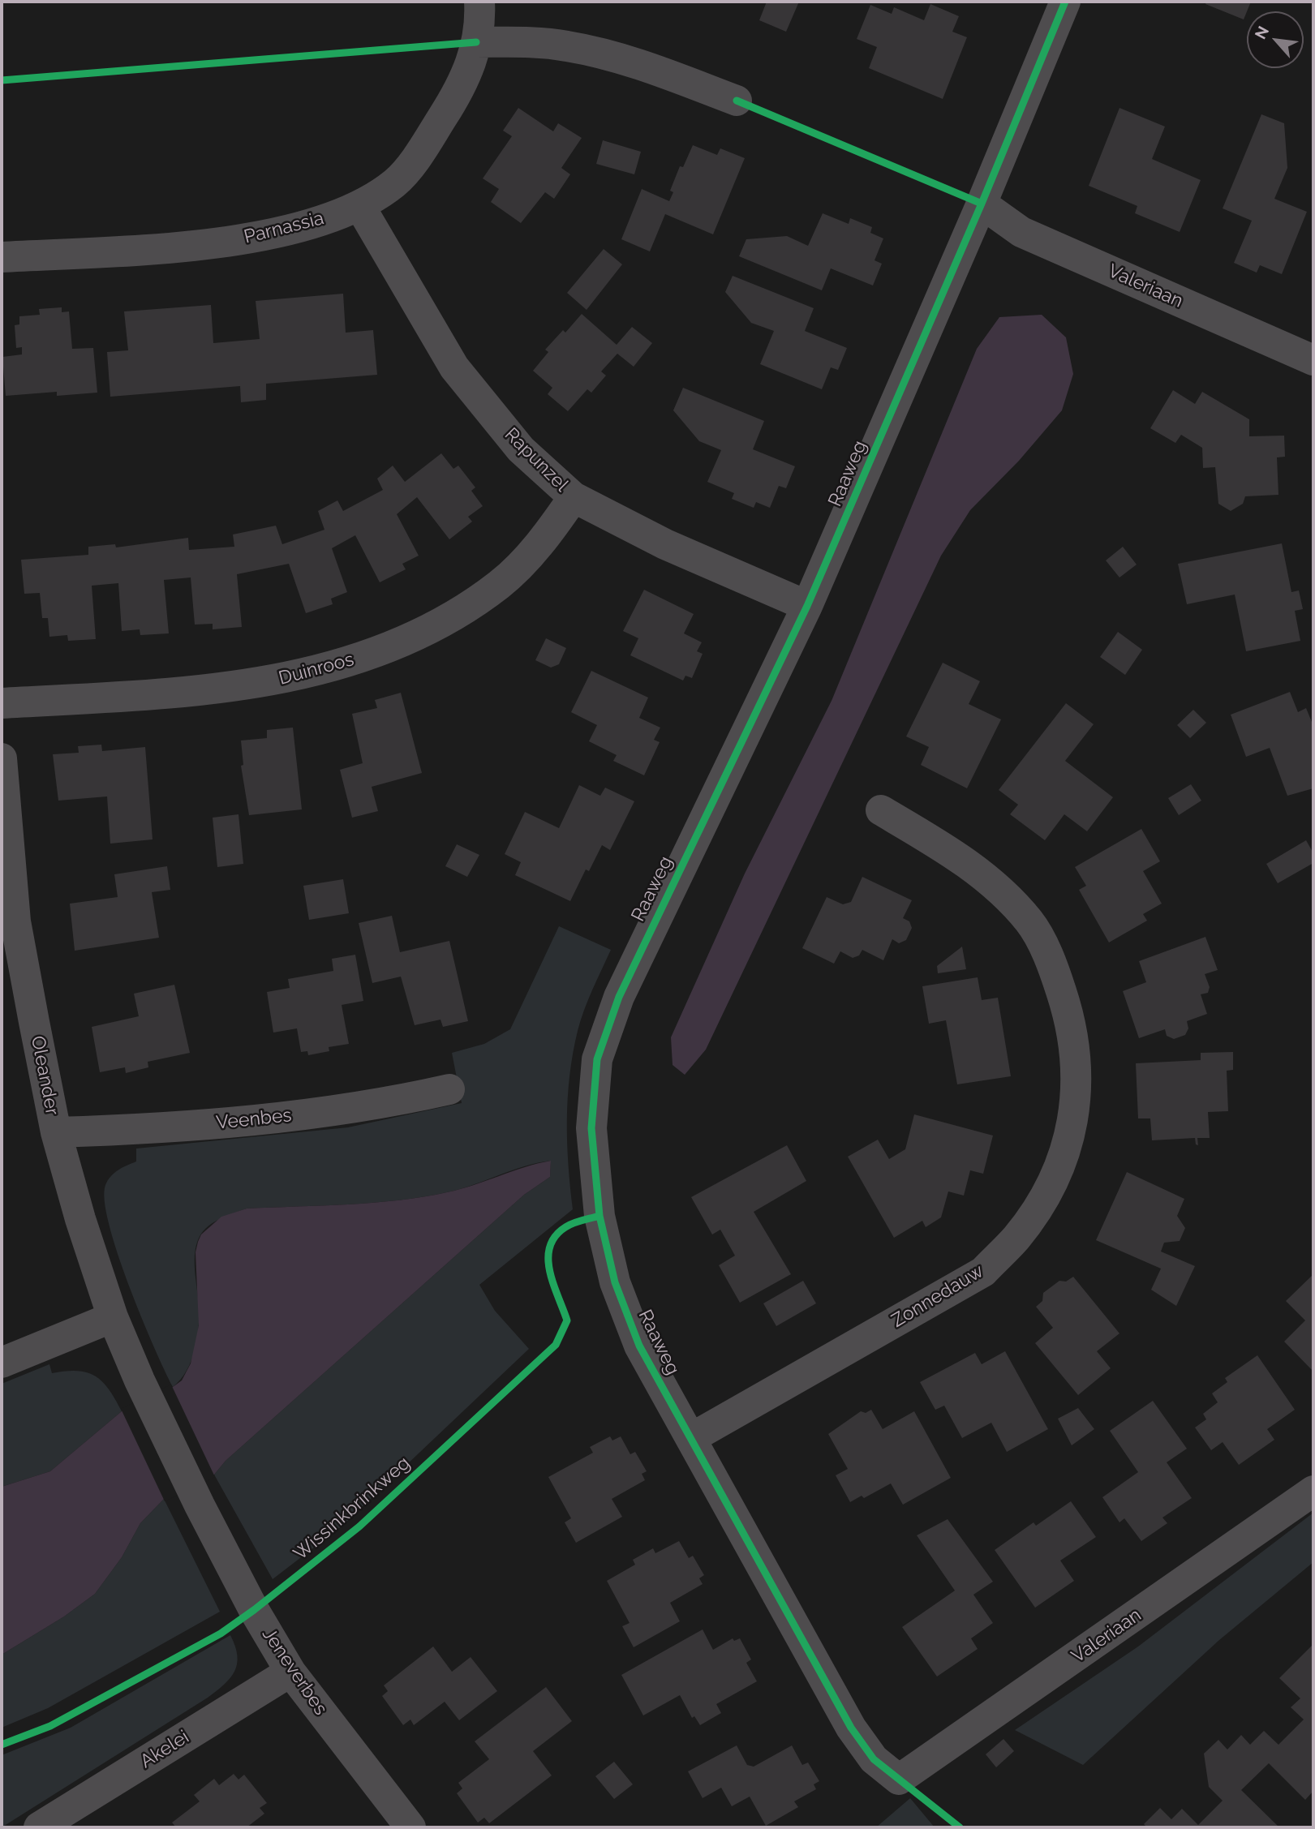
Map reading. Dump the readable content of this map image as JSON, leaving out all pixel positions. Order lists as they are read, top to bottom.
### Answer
{
  "streets": {
    "street": [
      "Parnassia",
      "Valeriaan",
      "Rapunzel",
      "Raaweg",
      "Duinroos",
      "Oleander",
      "Veenbes",
      "Zonnedauw",
      "Jeneverbes",
      "Akelei"
    ],
    "cycle path": ["Wissinkbrinkweg"]
  },
  "crossings": [
    ["Parnassia", "Rapunzel"],
    ["Valeriaan", "Raaweg"],
    ["Rapunzel", "Raaweg"],
    ["Rapunzel", "Duinroos"],
    ["Raaweg", "Zonnedauw"],
    ["Oleander", "Veenbes"],
    ["Oleander", "Jeneverbes"],
    ["Jeneverbes", "Akelei"]
  ],
  "north": "top left"
}
